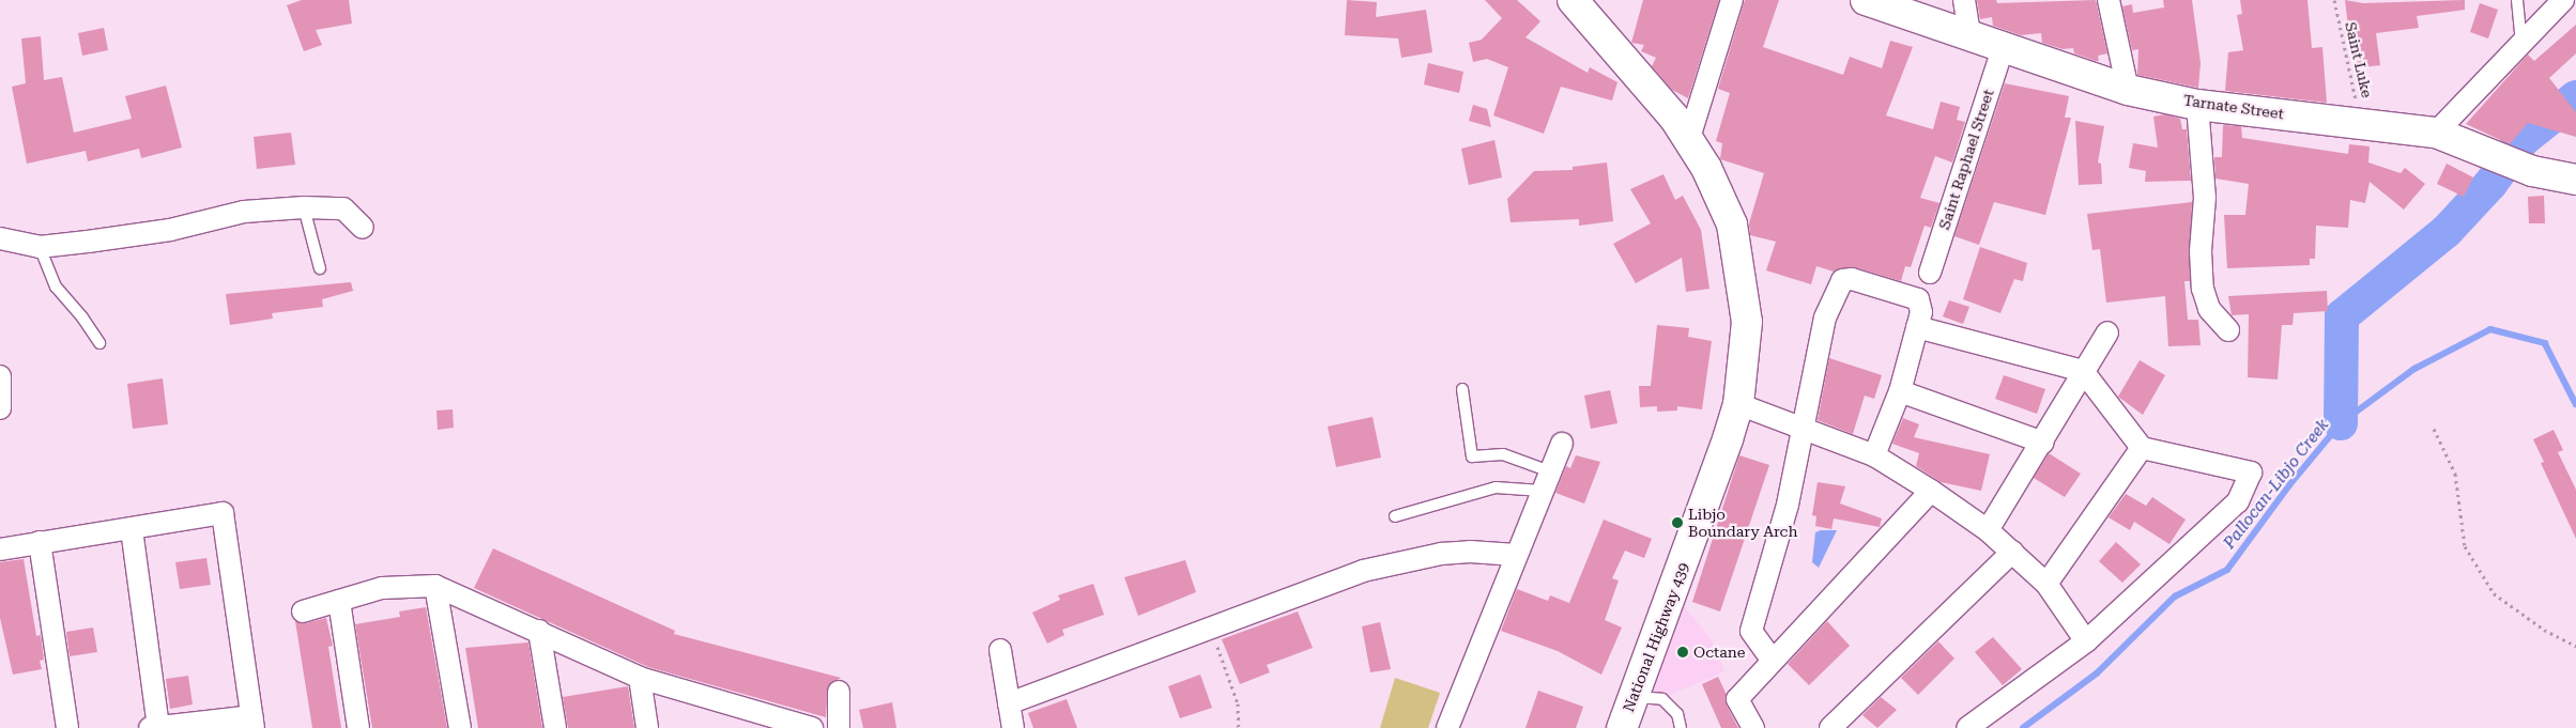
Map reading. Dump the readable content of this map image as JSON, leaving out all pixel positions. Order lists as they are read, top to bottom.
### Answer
{
  "streets": {
    "main road": ["Tarnate Street", "National Highway 439"],
    "street": ["Saint Raphael Street"],
    "path": ["Saint Luke"]
  },
  "crossings": [
    ["Saint Luke", "Tarnate Street"],
    ["Tarnate Street", "Saint Raphael Street"]
  ],
  "water": ["Pallocan-Libjo Creek"],
  "places": ["Libjo Boundary Arch", "Octane"]
}
